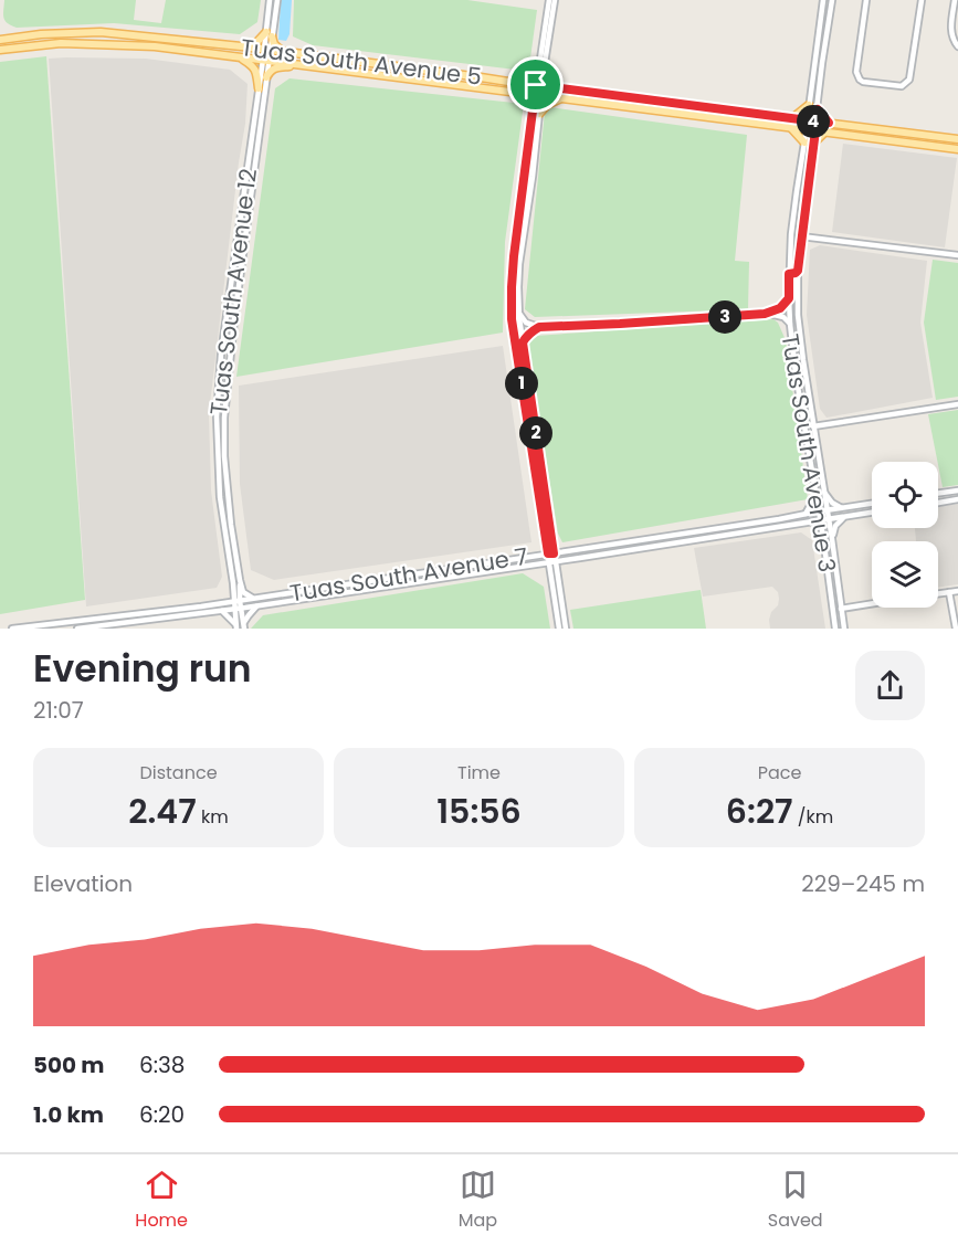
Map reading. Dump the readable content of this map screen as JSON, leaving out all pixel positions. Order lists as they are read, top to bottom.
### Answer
{
  "streets": {
    "main road": ["Tuas South Avenue 5"],
    "street": ["Tuas South Avenue 12", "Tuas South Avenue 3", "Tuas South Avenue 7"]
  },
  "crossings": [
    ["Tuas South Avenue 5", "Tuas South Avenue 12"],
    ["Tuas South Avenue 5", "Tuas South Avenue 3"],
    ["Tuas South Avenue 12", "Tuas South Avenue 7"],
    ["Tuas South Avenue 3", "Tuas South Avenue 7"]
  ],
  "page": {
    "pins": [
      "4",
      "3",
      "1",
      "2"
    ],
    "heading": ["Evening run", "21:07"],
    "stats": [
      ["Distance", "2.47 km"],
      ["Time", "15:56"],
      ["Pace", "6:27 /km"]
    ],
    "chart": ["Elevation", "229–245 m"],
    "list": [
      {
        "name": "500 m",
        "note": "6:38"
      },
      {
        "name": "1.0 km",
        "note": "6:20"
      }
    ],
    "tabs": ["Home", "Map", "Saved"]
  }
}
